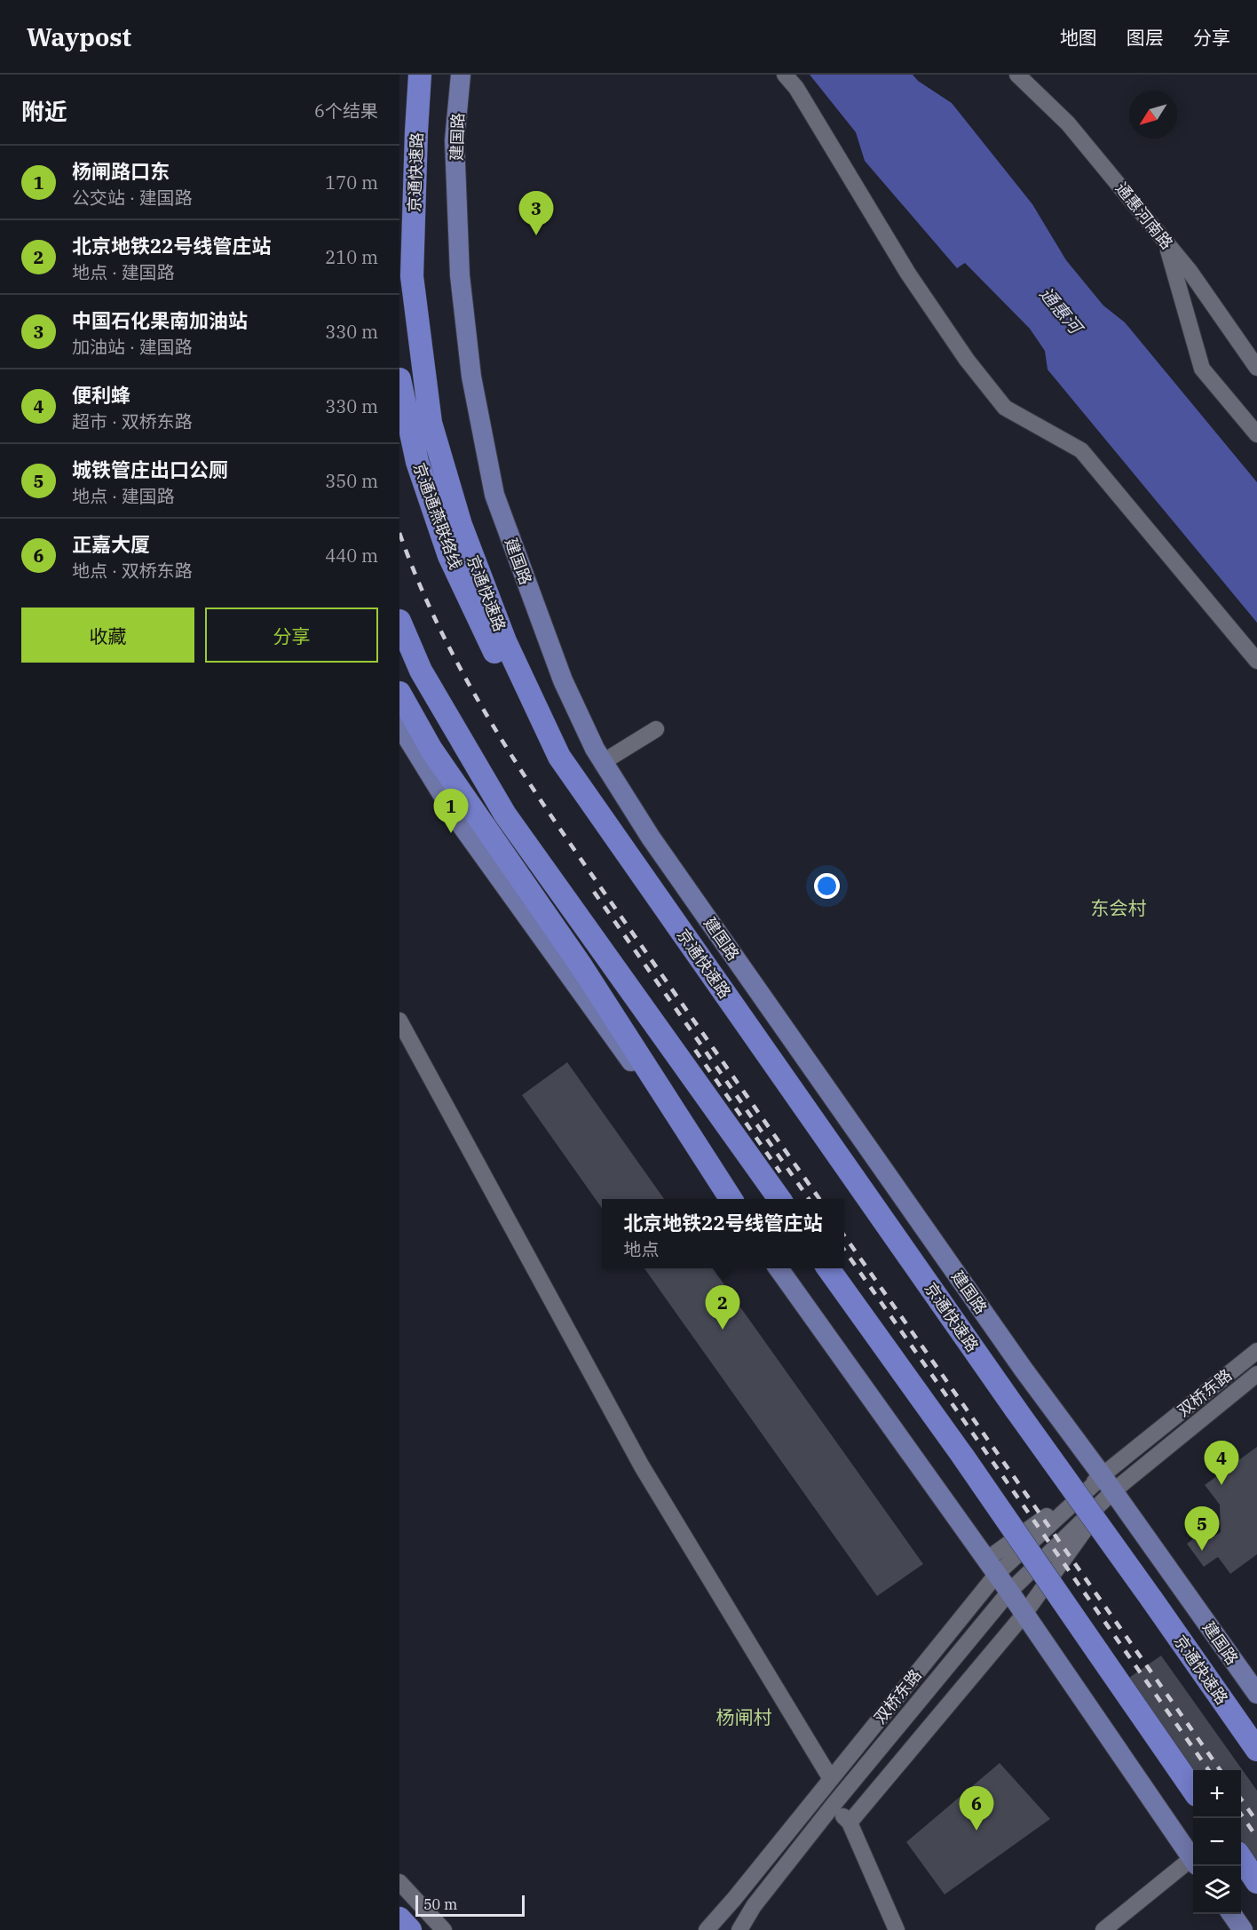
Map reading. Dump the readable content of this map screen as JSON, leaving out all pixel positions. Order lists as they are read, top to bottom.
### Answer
{
  "streets": {
    "highway": ["京通快速路", "京通通燕联络线"],
    "main road": ["建国路"],
    "street": ["通惠河南路", "双桥东路"]
  },
  "crossings": [
    ["建国路", "双桥东路"],
    ["京通快速路", "京通通燕联络线"]
  ],
  "districts": ["东会村", "杨闸村"],
  "water": ["通惠河"],
  "scale_bar": "50 m",
  "north": "bottom left",
  "page": {
    "header": "Waypost",
    "nav": ["地图", "图层", "分享"],
    "heading": ["附近", "6个结果"],
    "list": [
      {
        "mark": "1",
        "name": "杨闸路口东",
        "note": "公交站 · 建国路",
        "value": "170 m"
      },
      {
        "mark": "2",
        "name": "北京地铁22号线管庄站",
        "note": "地点 · 建国路",
        "value": "210 m"
      },
      {
        "mark": "3",
        "name": "中国石化果南加油站",
        "note": "加油站 · 建国路",
        "value": "330 m"
      },
      {
        "mark": "4",
        "name": "便利蜂",
        "note": "超市 · 双桥东路",
        "value": "330 m"
      },
      {
        "mark": "5",
        "name": "城铁管庄出口公厕",
        "note": "地点 · 建国路",
        "value": "350 m"
      },
      {
        "mark": "6",
        "name": "正嘉大厦",
        "note": "地点 · 双桥东路",
        "value": "440 m"
      }
    ],
    "pins": [
      "3",
      "1",
      "2",
      "4",
      "5",
      "6"
    ],
    "buttons": ["收藏", "分享"],
    "popup": ["北京地铁22号线管庄站", "地点"],
    "map_buttons": ["+", "−"],
    "scale": "50 m"
  }
}
